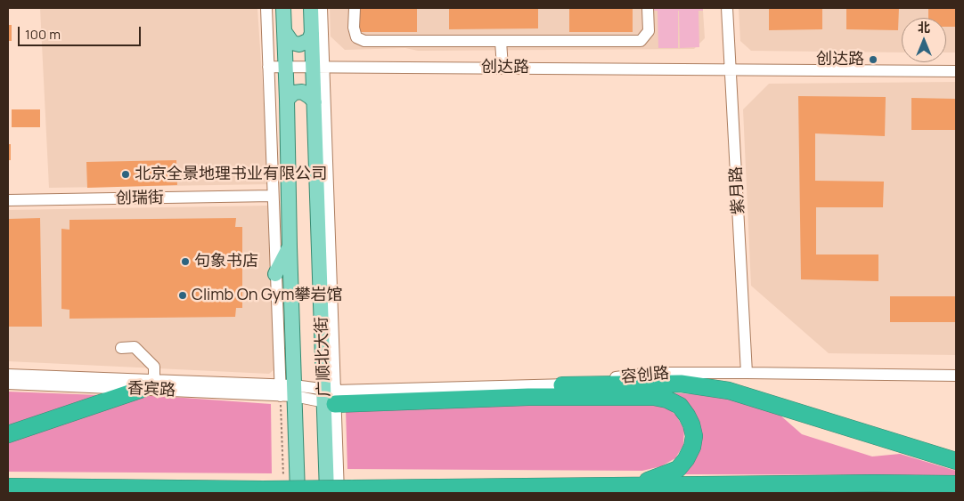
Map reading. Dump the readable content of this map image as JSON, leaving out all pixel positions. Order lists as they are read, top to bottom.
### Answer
{
  "streets": {
    "main road": ["广顺北大街"],
    "street": [
      "创达路",
      "紫月路",
      "创瑞街",
      "容创路",
      "香宾路"
    ]
  },
  "crossings": [
    ["创达路", "紫月路"],
    ["创达路", "广顺北大街"],
    ["紫月路", "容创路"],
    ["广顺北大街", "容创路"],
    ["广顺北大街", "香宾路"],
    ["容创路", "香宾路"]
  ],
  "places": [
    "创达路",
    "北京全景地理书业有限公司",
    "句象书店",
    "Climb On Gym攀岩馆"
  ],
  "scale_bar": "100 m",
  "north": "top"
}
